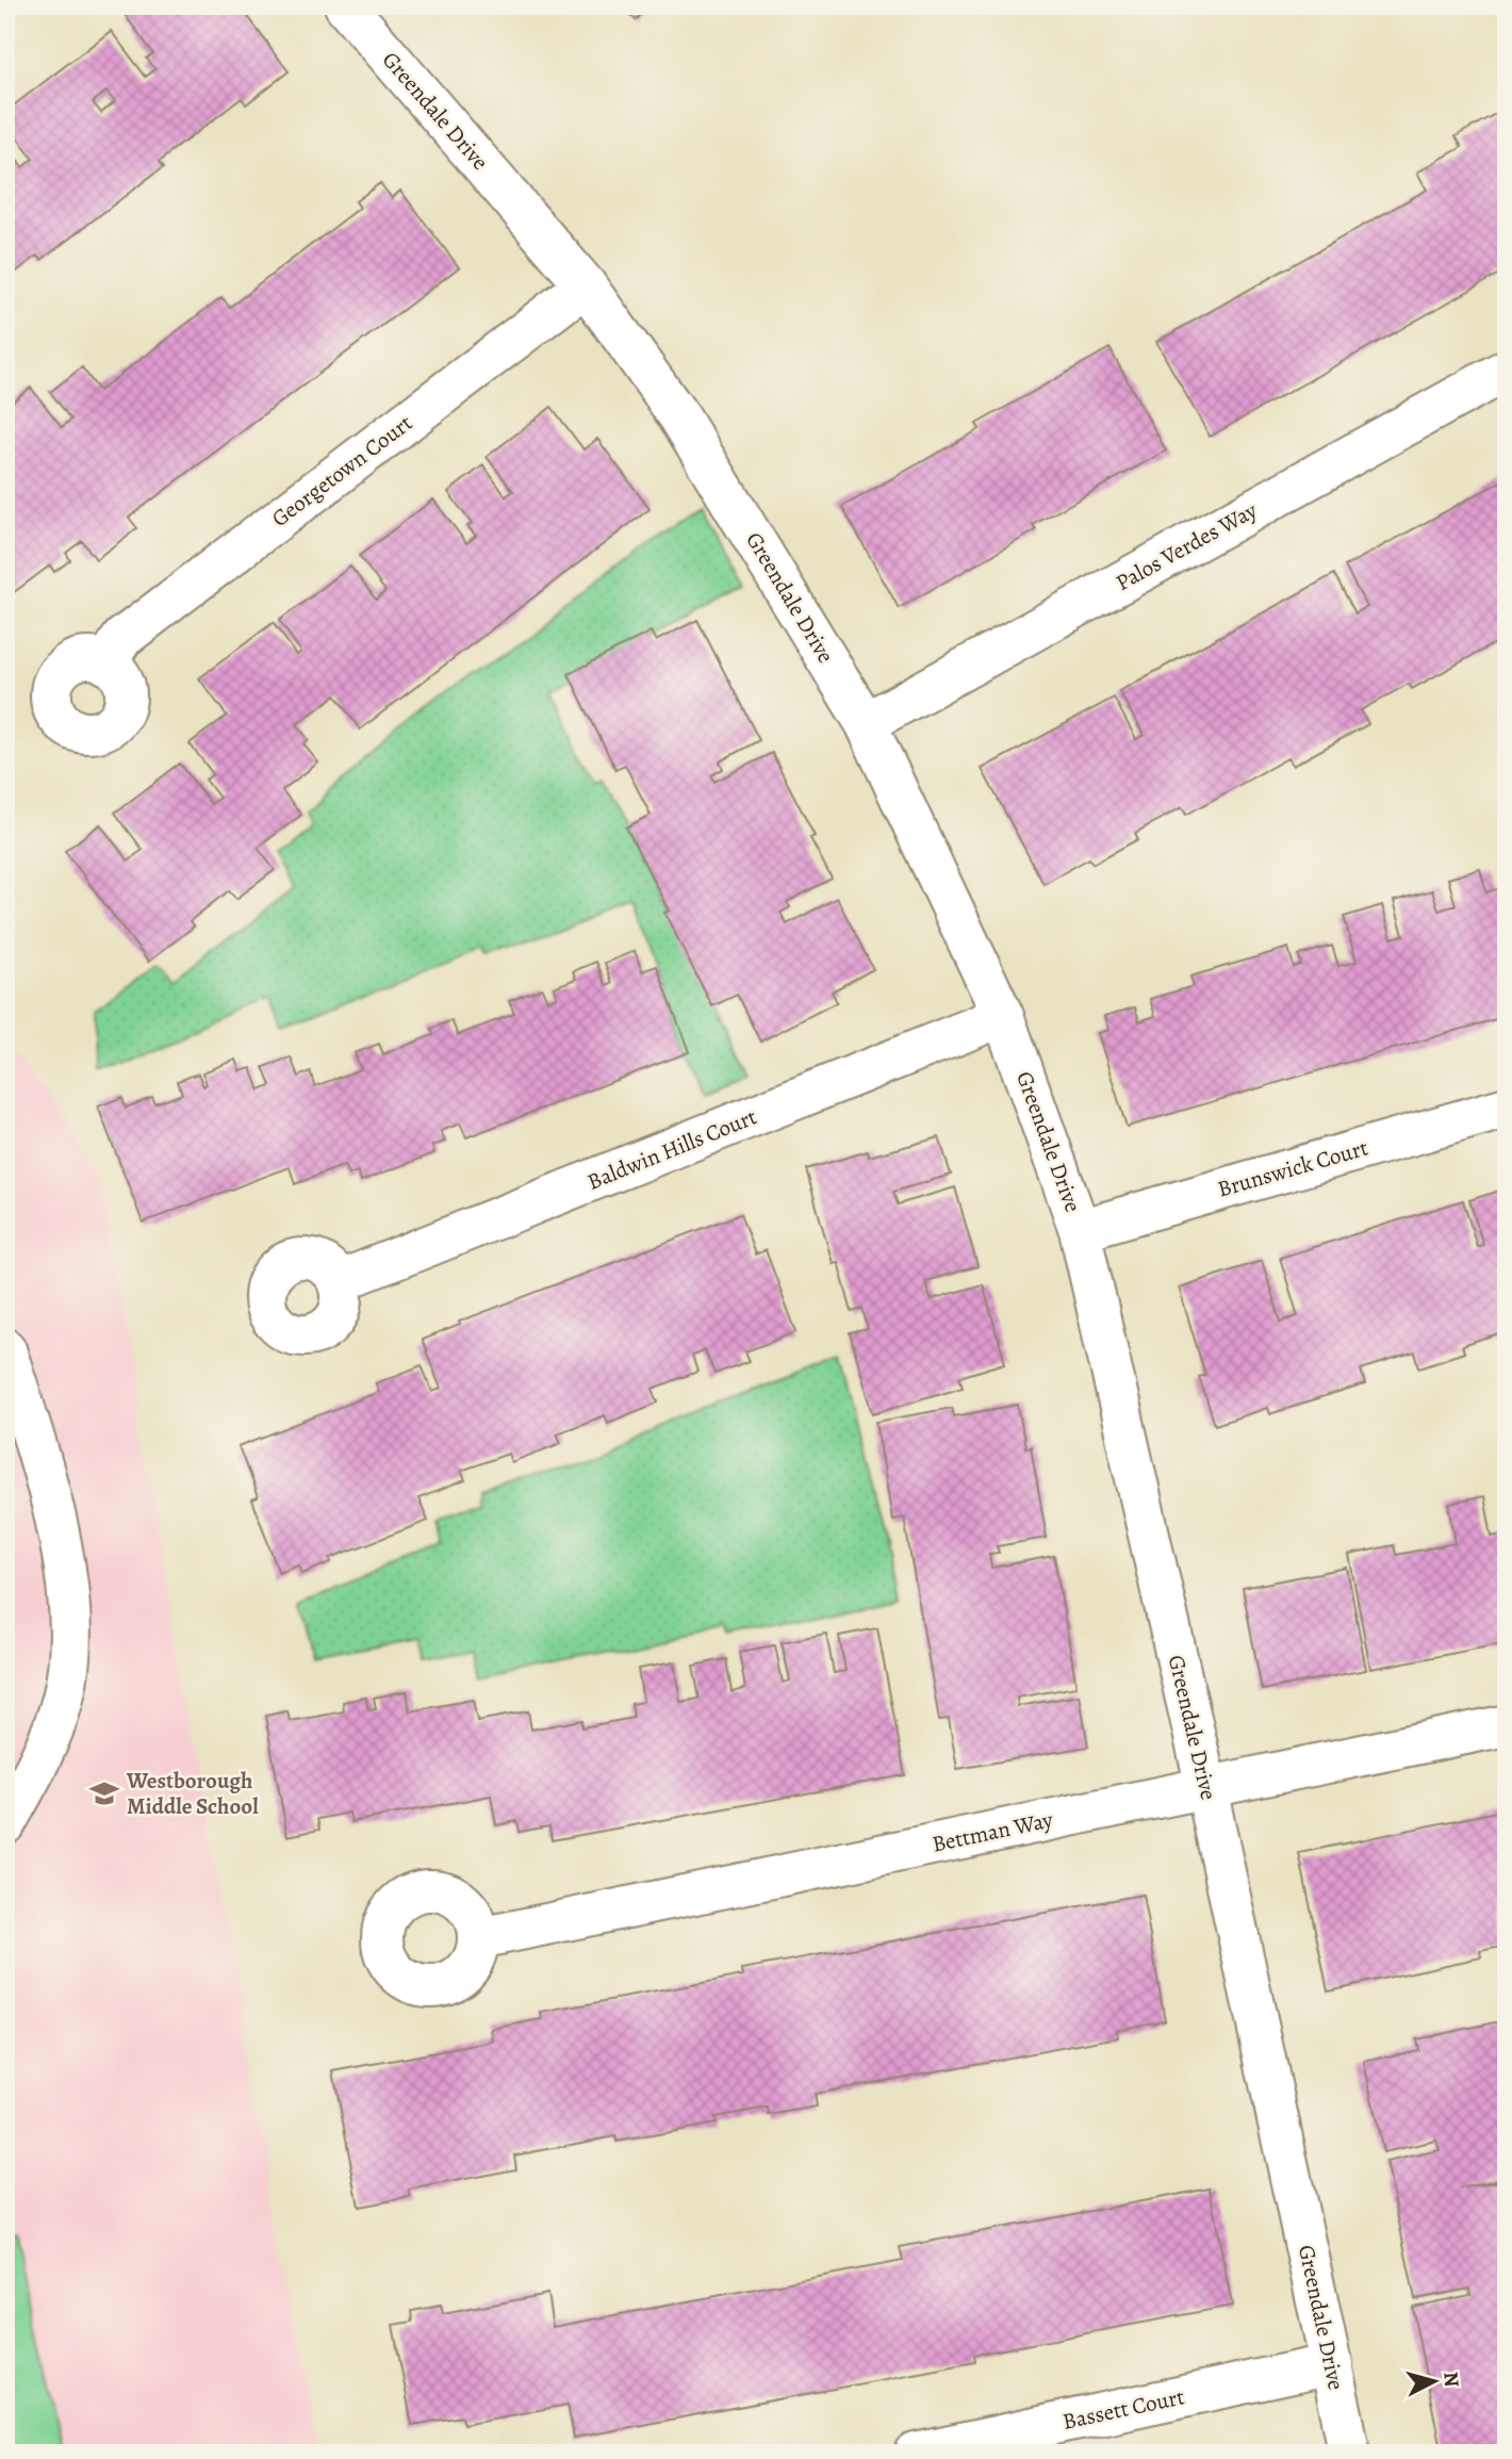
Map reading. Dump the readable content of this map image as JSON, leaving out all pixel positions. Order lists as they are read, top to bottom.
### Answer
{
  "streets": {
    "street": [
      "Greendale Drive",
      "Georgetown Court",
      "Palos Verdes Way",
      "Baldwin Hills Court",
      "Brunswick Court",
      "Bettman Way",
      "Bassett Court"
    ]
  },
  "crossings": [
    ["Greendale Drive", "Georgetown Court"],
    ["Greendale Drive", "Palos Verdes Way"],
    ["Greendale Drive", "Baldwin Hills Court"],
    ["Greendale Drive", "Brunswick Court"],
    ["Greendale Drive", "Bettman Way"],
    ["Greendale Drive", "Bassett Court"]
  ],
  "places": {
    "school or university": ["Westborough Middle School"]
  },
  "north": "right"
}
